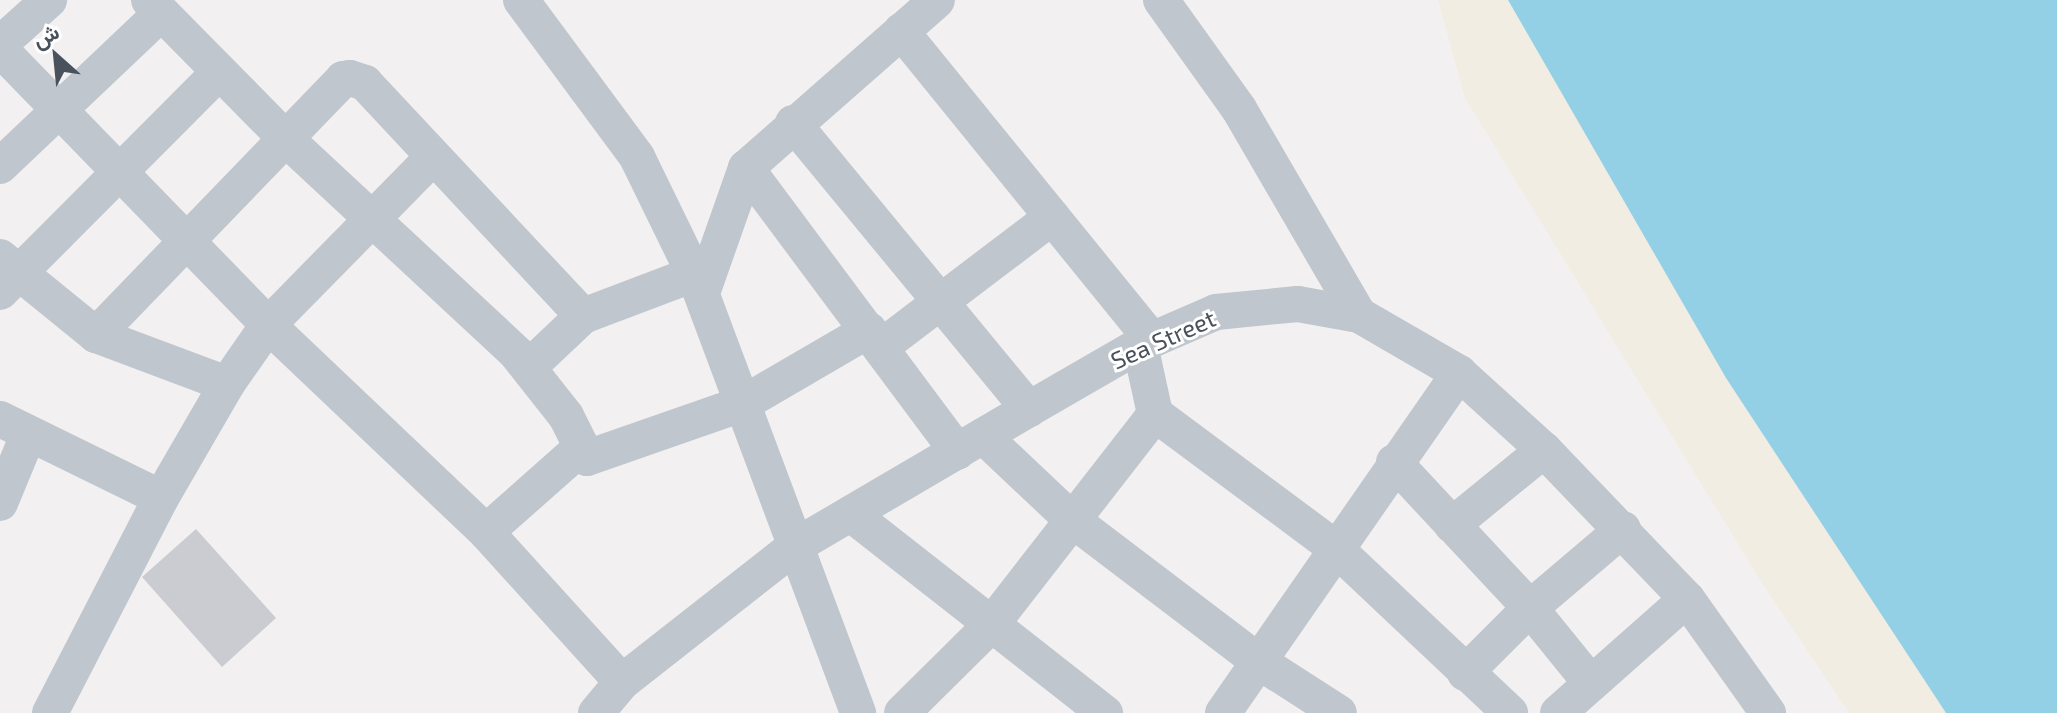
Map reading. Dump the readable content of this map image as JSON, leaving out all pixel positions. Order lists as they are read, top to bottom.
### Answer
{
  "streets": {
    "street": ["Sea Street"]
  },
  "north": "top left"
}
